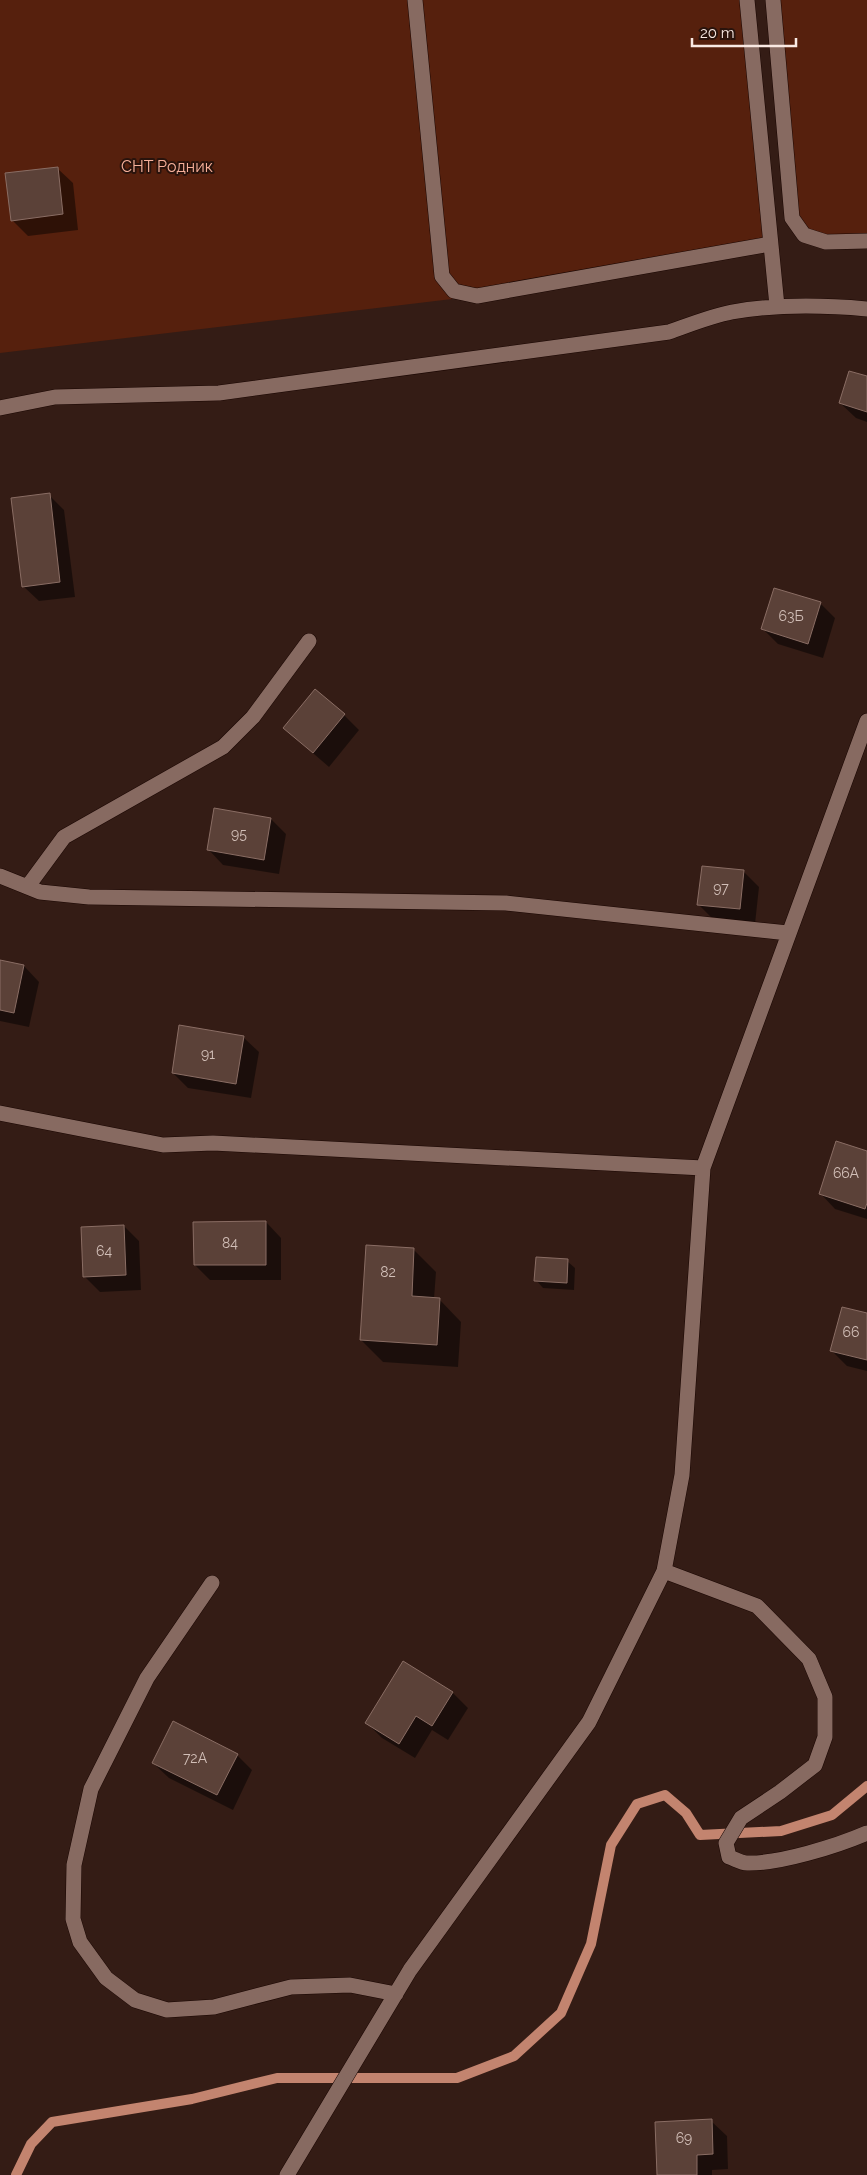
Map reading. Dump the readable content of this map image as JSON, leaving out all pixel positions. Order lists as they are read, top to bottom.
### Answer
{
  "parks": ["СНТ Родник"],
  "house_numbers": [
    "63Б",
    "95",
    "97",
    "91",
    "66А",
    "84",
    "64",
    "82",
    "66",
    "72А",
    "69"
  ],
  "scale_bar": "20 m"
}
